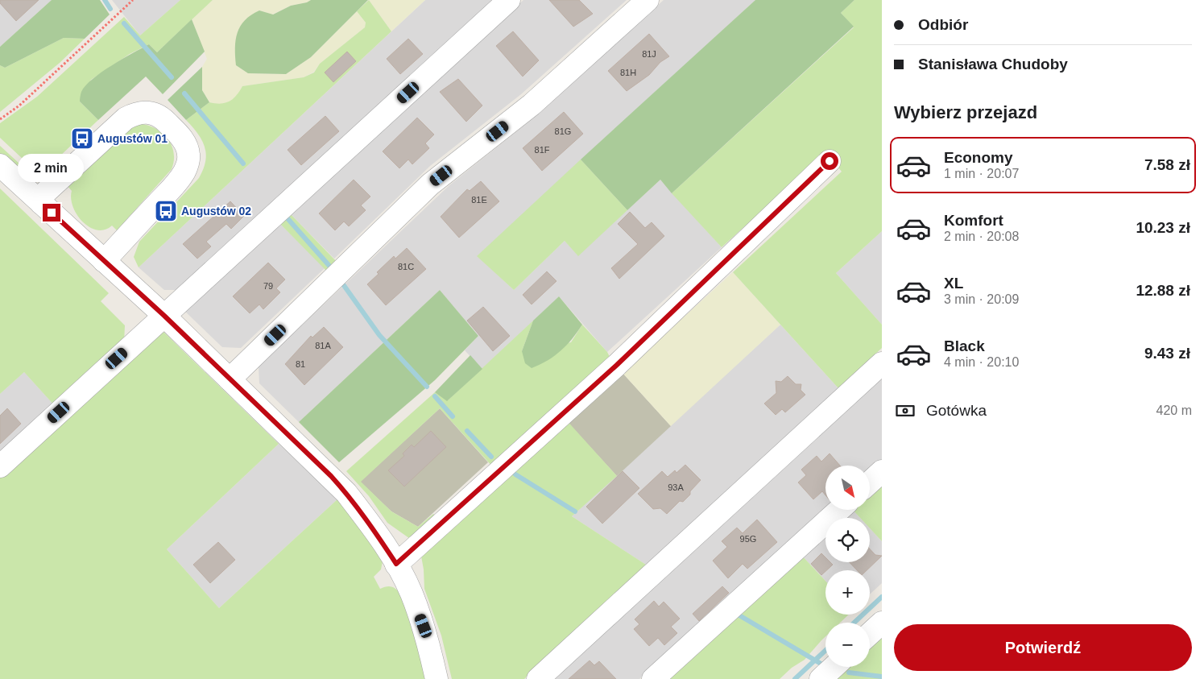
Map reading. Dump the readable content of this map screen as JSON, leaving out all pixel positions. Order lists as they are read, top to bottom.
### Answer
{
  "places": {
    "bus stop": ["Augustów 01", "Augustów 02"]
  },
  "house_numbers": [
    "81J",
    "81H",
    "81G",
    "81F",
    "81E",
    "81C",
    "79",
    "81A",
    "81",
    "93A",
    "95G"
  ],
  "north": "bottom right",
  "page": {
    "banner": ["Odbiór", "Stanisława Chudoby"],
    "heading": "Wybierz przejazd",
    "list": [
      {
        "name": "Economy",
        "note": "1 min · 20:07",
        "value": "7.58 zł"
      },
      {
        "name": "Komfort",
        "note": "2 min · 20:08",
        "value": "10.23 zł"
      },
      {
        "name": "XL",
        "note": "3 min · 20:09",
        "value": "12.88 zł"
      },
      {
        "name": "Black",
        "note": "4 min · 20:10",
        "value": "9.43 zł"
      }
    ],
    "bubble": "2 min",
    "pay": ["Gotówka", "420 m"],
    "map_buttons": ["+", "−"],
    "buttons": "Potwierdź"
  }
}
